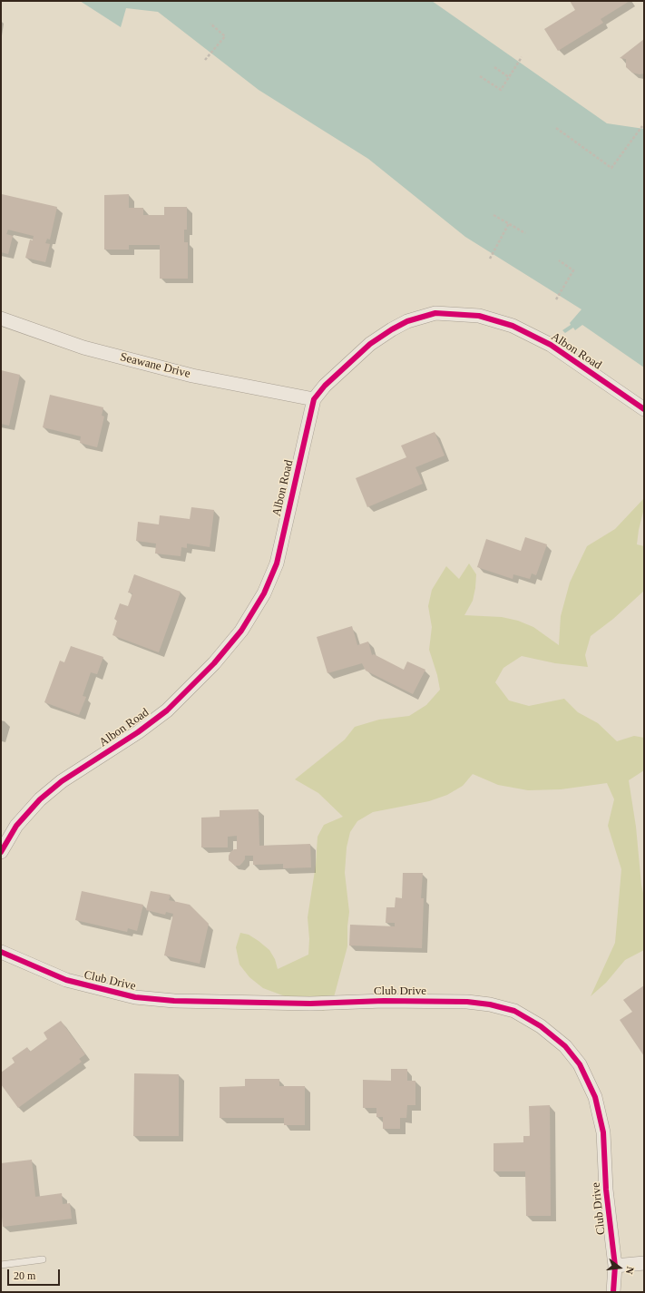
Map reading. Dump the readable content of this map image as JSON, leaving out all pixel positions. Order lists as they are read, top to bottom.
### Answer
{
  "streets": {
    "street": ["Albon Road", "Seawane Drive", "Club Drive"]
  },
  "crossings": [
    ["Albon Road", "Seawane Drive"]
  ],
  "scale_bar": "20 m",
  "north": "right"
}
